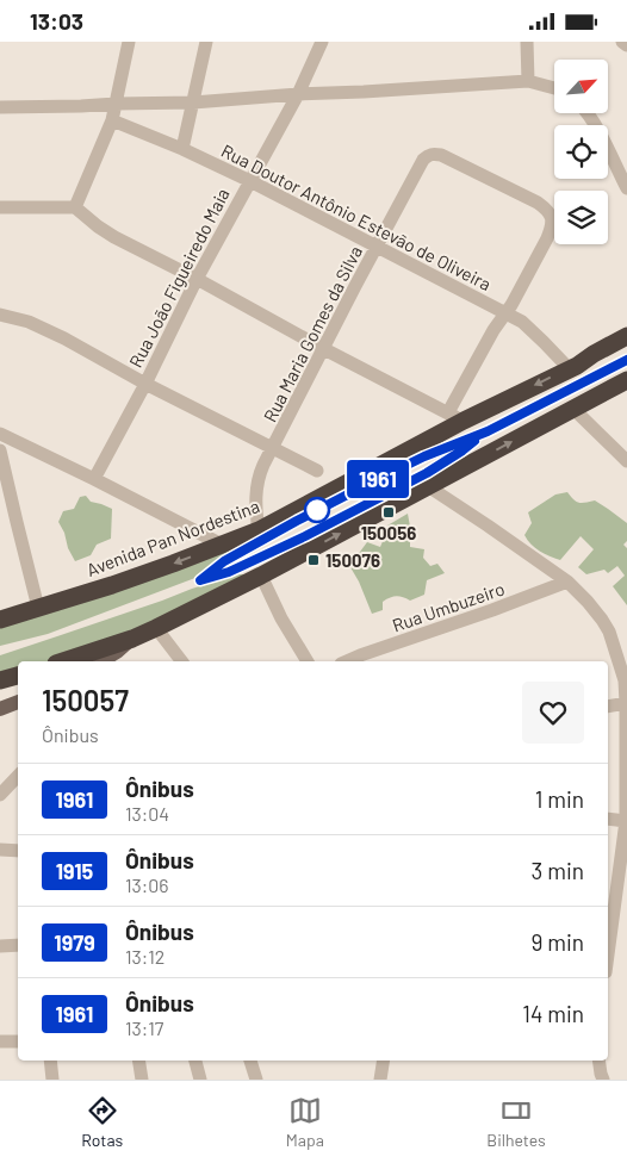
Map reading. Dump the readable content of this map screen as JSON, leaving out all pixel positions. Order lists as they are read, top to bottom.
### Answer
{
  "streets": {
    "highway": ["Avenida Pan Nordestina"],
    "street": [
      "Rua Doutor Antônio Estevão de Oliveira",
      "Rua João Figueiredo Maia",
      "Rua Maria Gomes da Silva",
      "Rua Umbuzeiro"
    ]
  },
  "crossings": [
    ["Rua Doutor Antônio Estevão de Oliveira", "Rua João Figueiredo Maia"],
    ["Rua Doutor Antônio Estevão de Oliveira", "Rua Maria Gomes da Silva"],
    ["Rua Doutor Antônio Estevão de Oliveira", "Avenida Pan Nordestina"],
    ["Rua Maria Gomes da Silva", "Avenida Pan Nordestina"]
  ],
  "places": {
    "transit": ["150056", "150076"]
  },
  "lines": ["bus line 1961"],
  "north": "top right",
  "page": {
    "status": "13:03",
    "on_map": "1961",
    "heading": ["150057", "Ônibus"],
    "list": [
      {
        "mark": "1961",
        "name": "Ônibus",
        "note": "13:04",
        "value": "1 min"
      },
      {
        "mark": "1915",
        "name": "Ônibus",
        "note": "13:06",
        "value": "3 min"
      },
      {
        "mark": "1979",
        "name": "Ônibus",
        "note": "13:12",
        "value": "9 min"
      },
      {
        "mark": "1961",
        "name": "Ônibus",
        "note": "13:17",
        "value": "14 min"
      }
    ],
    "tabs": ["Rotas", "Mapa", "Bilhetes"]
  }
}
